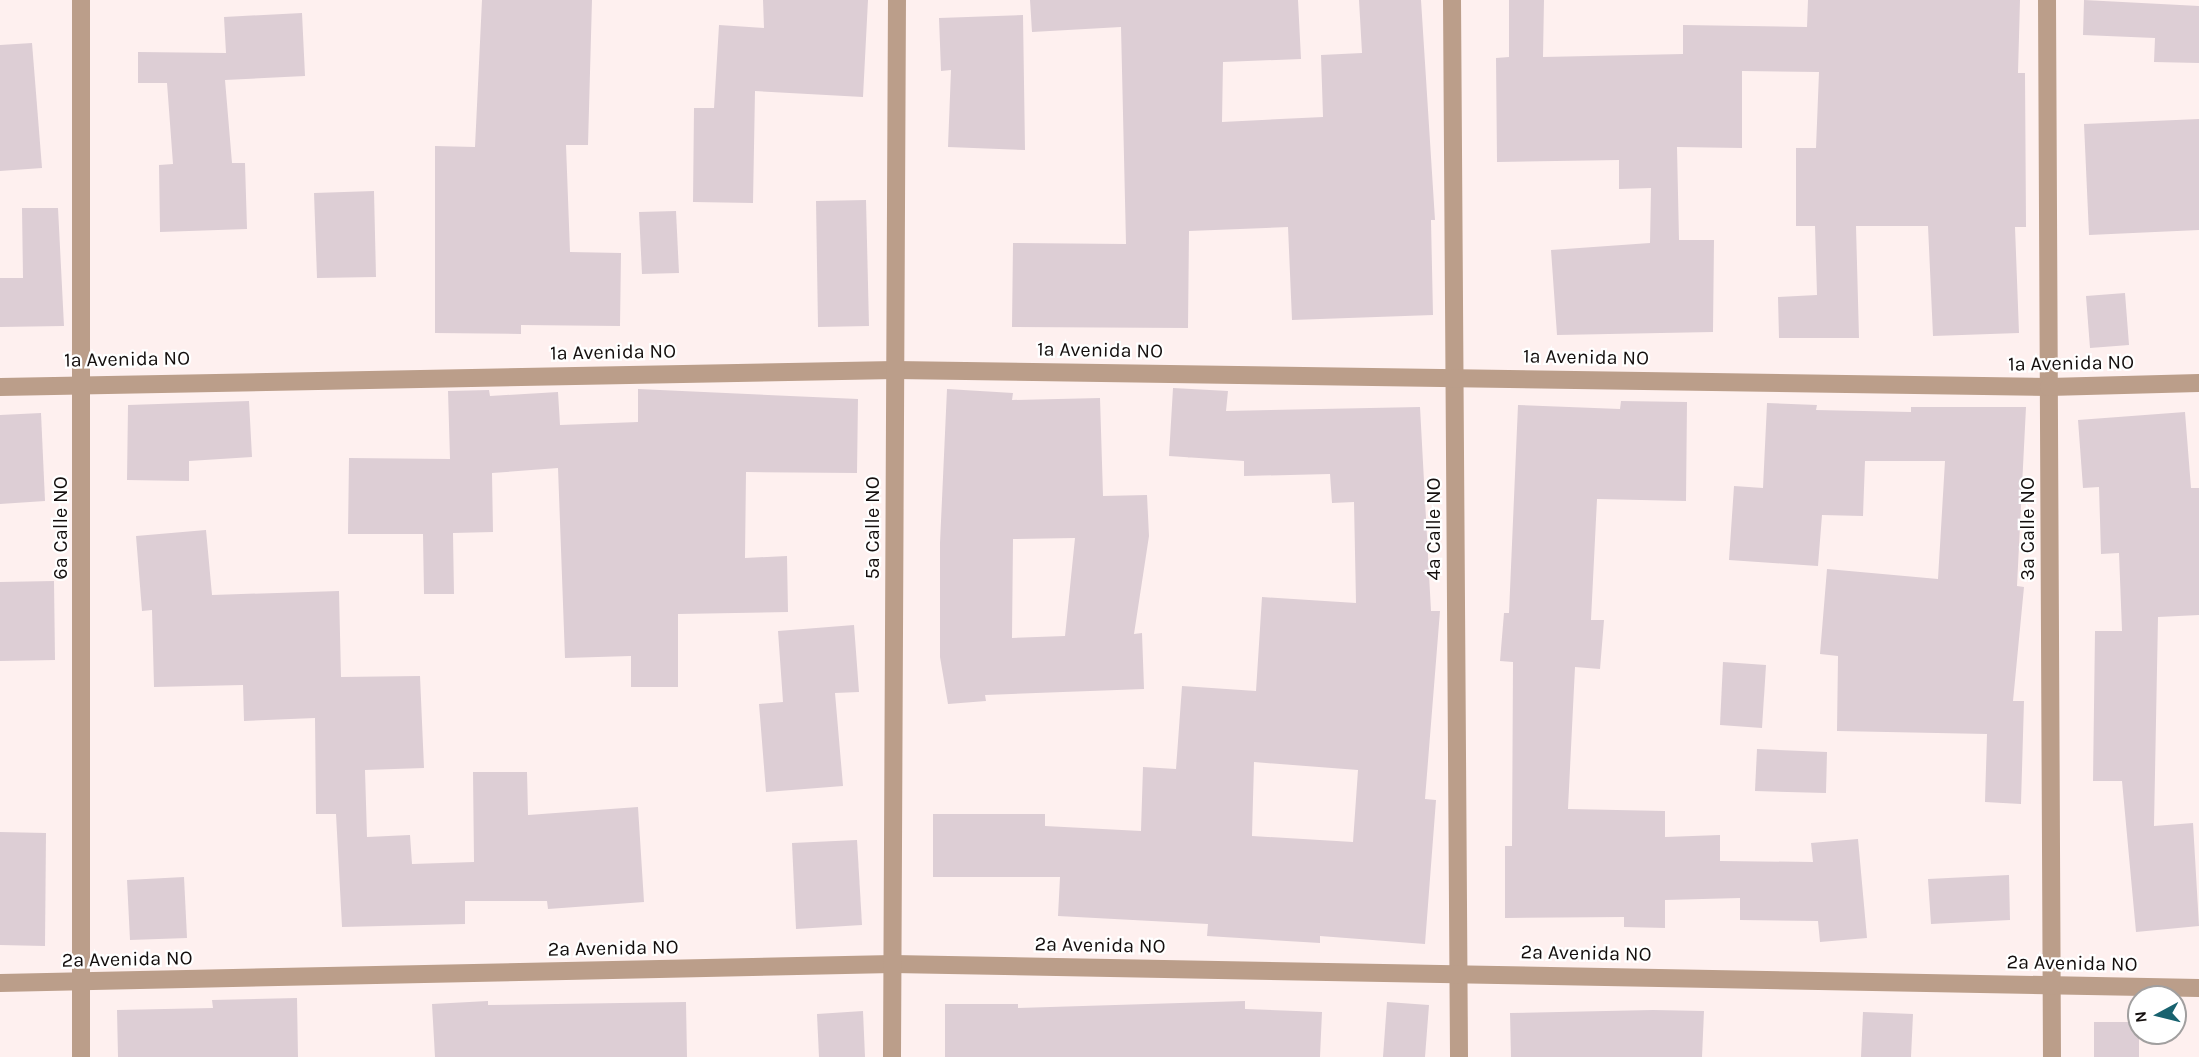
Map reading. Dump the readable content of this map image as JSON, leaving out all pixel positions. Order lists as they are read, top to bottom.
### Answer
{
  "streets": {
    "street": [
      "1a Avenida NO",
      "6a Calle NO",
      "5a Calle NO",
      "4a Calle NO",
      "3a Calle NO",
      "2a Avenida NO"
    ]
  },
  "crossings": [
    ["1a Avenida NO", "6a Calle NO"],
    ["1a Avenida NO", "5a Calle NO"],
    ["1a Avenida NO", "4a Calle NO"],
    ["1a Avenida NO", "3a Calle NO"],
    ["6a Calle NO", "2a Avenida NO"],
    ["5a Calle NO", "2a Avenida NO"],
    ["4a Calle NO", "2a Avenida NO"],
    ["3a Calle NO", "2a Avenida NO"]
  ],
  "north": "left"
}
